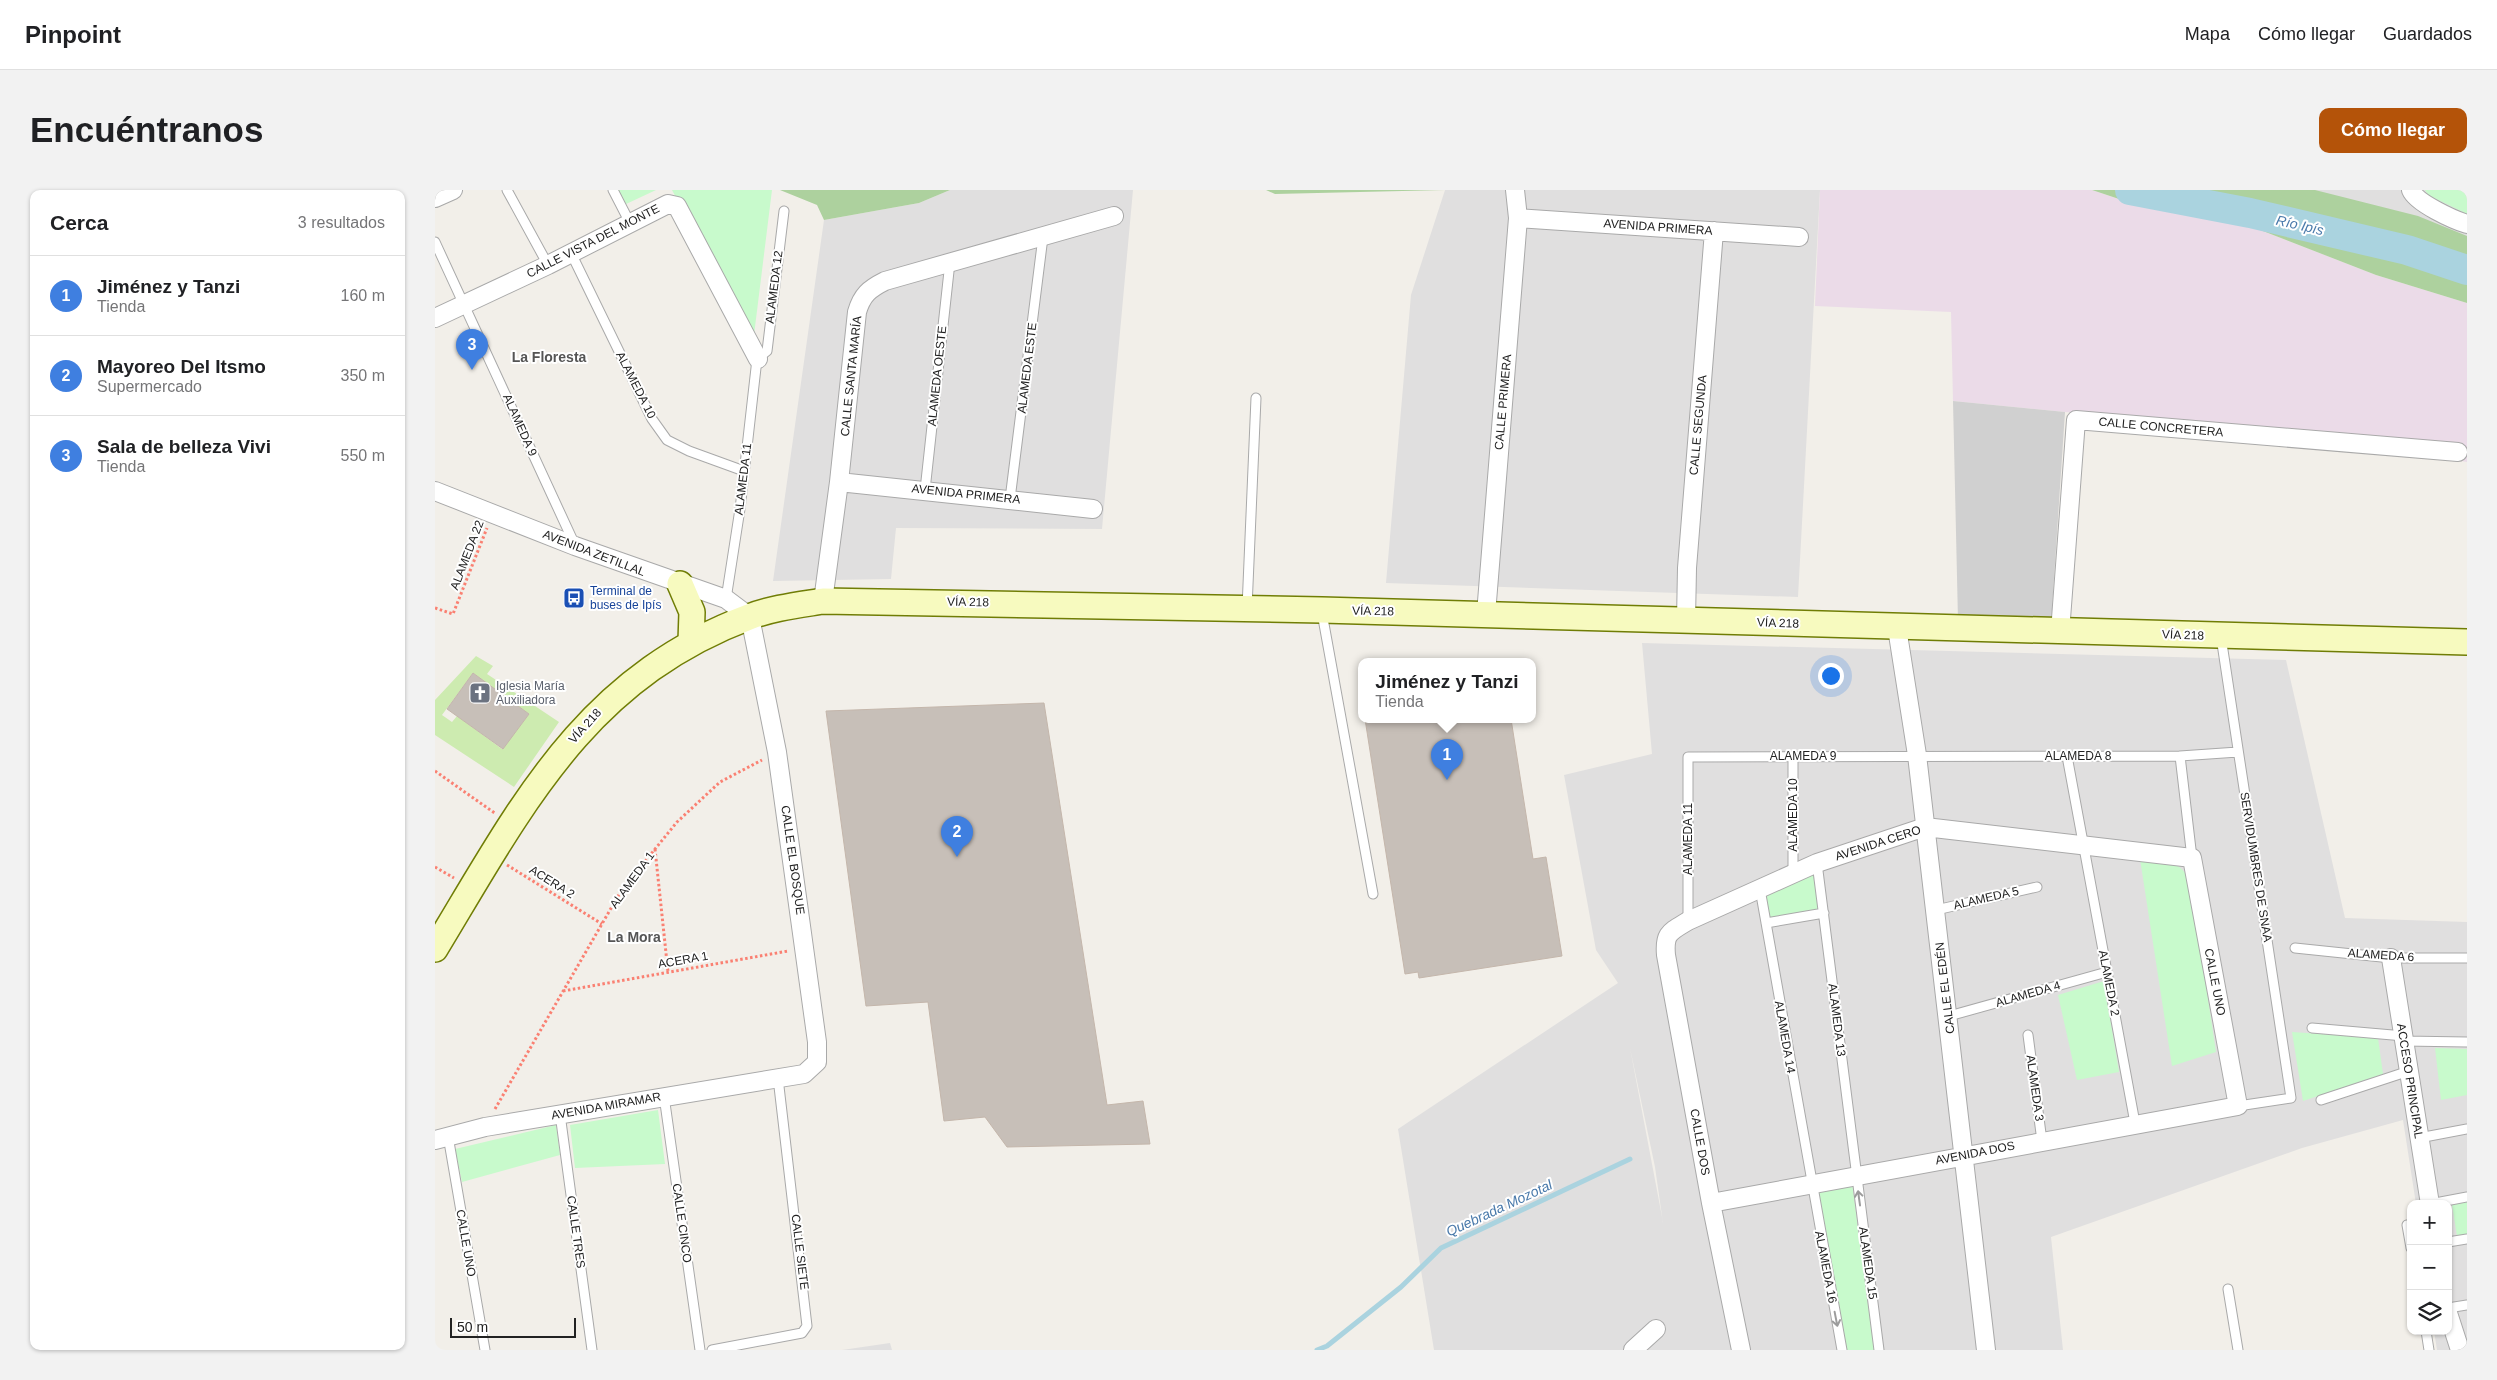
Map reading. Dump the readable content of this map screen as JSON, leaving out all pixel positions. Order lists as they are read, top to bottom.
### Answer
{
  "streets": {
    "main road": ["VÍA 218"],
    "street": [
      "AVENIDA PRIMERA",
      "CALLE VISTA DEL MONTE",
      "CALLE SANTA MARÍA",
      "CALLE PRIMERA",
      "CALLE SEGUNDA",
      "CALLE CONCRETERA",
      "AVENIDA ZETILLAL",
      "AVENIDA CERO",
      "CALLE EL BOSQUE",
      "CALLE UNO",
      "CALLE EL EDÉN",
      "ACCESO PRINCIPAL",
      "AVENIDA MIRAMAR",
      "CALLE DOS",
      "AVENIDA DOS"
    ],
    "lane": [
      "ALAMEDA 12",
      "ALAMEDA ESTE",
      "ALAMEDA OESTE",
      "ALAMEDA 10",
      "ALAMEDA 9",
      "ALAMEDA 11",
      "ALAMEDA 8",
      "SERVIDUMBRES DE SNAA",
      "ALAMEDA 5",
      "ALAMEDA 6",
      "ALAMEDA 2",
      "ALAMEDA 4",
      "ALAMEDA 13",
      "ALAMEDA 14",
      "ALAMEDA 3",
      "CALLE CINCO",
      "CALLE TRES",
      "CALLE SIETE",
      "ALAMEDA 15",
      "ALAMEDA 16"
    ],
    "path": [
      "ALAMEDA 22",
      "ALAMEDA 1",
      "ACERA 2",
      "ACERA 1"
    ]
  },
  "crossings": [
    ["AVENIDA PRIMERA", "ALAMEDA ESTE"],
    ["AVENIDA PRIMERA", "CALLE SANTA MARÍA"],
    ["AVENIDA PRIMERA", "ALAMEDA OESTE"],
    ["AVENIDA PRIMERA", "CALLE PRIMERA"],
    ["AVENIDA PRIMERA", "CALLE SEGUNDA"],
    ["CALLE VISTA DEL MONTE", "ALAMEDA 12"],
    ["CALLE VISTA DEL MONTE", "ALAMEDA 10"],
    ["CALLE VISTA DEL MONTE", "ALAMEDA 9"],
    ["CALLE VISTA DEL MONTE", "ALAMEDA 11"],
    ["ALAMEDA 12", "ALAMEDA 11"],
    ["ALAMEDA ESTE", "CALLE SANTA MARÍA"],
    ["CALLE SANTA MARÍA", "ALAMEDA OESTE"],
    ["CALLE SANTA MARÍA", "VÍA 218"],
    ["ALAMEDA 10", "ALAMEDA 9"],
    ["ALAMEDA 10", "ALAMEDA 11"],
    ["ALAMEDA 10", "AVENIDA CERO"],
    ["CALLE PRIMERA", "VÍA 218"],
    ["ALAMEDA 9", "ALAMEDA 11"],
    ["ALAMEDA 9", "AVENIDA ZETILLAL"],
    ["ALAMEDA 9", "ALAMEDA 8"],
    ["ALAMEDA 9", "CALLE EL EDÉN"],
    ["CALLE SEGUNDA", "VÍA 218"],
    ["CALLE CONCRETERA", "VÍA 218"],
    ["ALAMEDA 11", "AVENIDA ZETILLAL"],
    ["ALAMEDA 11", "AVENIDA CERO"],
    ["AVENIDA ZETILLAL", "ALAMEDA 22"],
    ["AVENIDA ZETILLAL", "VÍA 218"],
    ["AVENIDA ZETILLAL", "CALLE EL BOSQUE"],
    ["VÍA 218", "CALLE EL BOSQUE"],
    ["VÍA 218", "SERVIDUMBRES DE SNAA"],
    ["VÍA 218", "ACERA 2"],
    ["VÍA 218", "CALLE EL EDÉN"],
    ["ALAMEDA 8", "SERVIDUMBRES DE SNAA"],
    ["ALAMEDA 8", "ALAMEDA 2"],
    ["ALAMEDA 8", "CALLE EL EDÉN"],
    ["AVENIDA CERO", "CALLE UNO"],
    ["AVENIDA CERO", "ALAMEDA 2"],
    ["AVENIDA CERO", "CALLE EL EDÉN"],
    ["AVENIDA CERO", "ALAMEDA 13"],
    ["AVENIDA CERO", "ALAMEDA 14"],
    ["AVENIDA CERO", "CALLE DOS"],
    ["CALLE EL BOSQUE", "ALAMEDA 1"],
    ["CALLE EL BOSQUE", "ACERA 1"],
    ["CALLE EL BOSQUE", "AVENIDA MIRAMAR"],
    ["CALLE EL BOSQUE", "CALLE SIETE"],
    ["SERVIDUMBRES DE SNAA", "CALLE UNO"],
    ["SERVIDUMBRES DE SNAA", "AVENIDA DOS"],
    ["ALAMEDA 1", "ACERA 2"],
    ["ALAMEDA 1", "ACERA 1"],
    ["ALAMEDA 1", "AVENIDA MIRAMAR"],
    ["ALAMEDA 5", "CALLE EL EDÉN"],
    ["ALAMEDA 6", "ACCESO PRINCIPAL"],
    ["CALLE UNO", "AVENIDA MIRAMAR"],
    ["CALLE UNO", "AVENIDA DOS"],
    ["ALAMEDA 2", "ALAMEDA 4"],
    ["ALAMEDA 2", "AVENIDA DOS"],
    ["CALLE EL EDÉN", "ALAMEDA 4"],
    ["CALLE EL EDÉN", "AVENIDA DOS"],
    ["ALAMEDA 13", "AVENIDA DOS"],
    ["ALAMEDA 13", "ALAMEDA 15"],
    ["ALAMEDA 14", "AVENIDA DOS"],
    ["ALAMEDA 14", "ALAMEDA 16"],
    ["ALAMEDA 3", "AVENIDA DOS"],
    ["AVENIDA MIRAMAR", "CALLE CINCO"],
    ["AVENIDA MIRAMAR", "CALLE TRES"],
    ["AVENIDA MIRAMAR", "CALLE SIETE"],
    ["CALLE DOS", "AVENIDA DOS"],
    ["AVENIDA DOS", "ALAMEDA 15"],
    ["AVENIDA DOS", "ALAMEDA 16"]
  ],
  "one_way": ["ALAMEDA 15", "ALAMEDA 16"],
  "districts": ["La Floresta", "La Mora"],
  "water": ["Río Ipís", "Quebrada Mozotal"],
  "places": {
    "bus stop": ["Terminal de buses de Ipís"],
    "church": ["Iglesia María Auxiliadora"]
  },
  "scale_bar": "50 m",
  "page": {
    "header": "Pinpoint",
    "nav": ["Mapa", "Cómo llegar", "Guardados"],
    "buttons": "Cómo llegar",
    "title": "Encuéntranos",
    "heading": ["Cerca", "3 resultados"],
    "list": [
      {
        "mark": "1",
        "name": "Jiménez y Tanzi",
        "note": "Tienda",
        "value": "160 m"
      },
      {
        "mark": "2",
        "name": "Mayoreo Del Itsmo",
        "note": "Supermercado",
        "value": "350 m"
      },
      {
        "mark": "3",
        "name": "Sala de belleza Vivi",
        "note": "Tienda",
        "value": "550 m"
      }
    ],
    "pins": ["3", "1", "2"],
    "popup": ["Jiménez y Tanzi", "Tienda"],
    "map_buttons": ["+", "−"],
    "scale": "50 m"
  }
}
